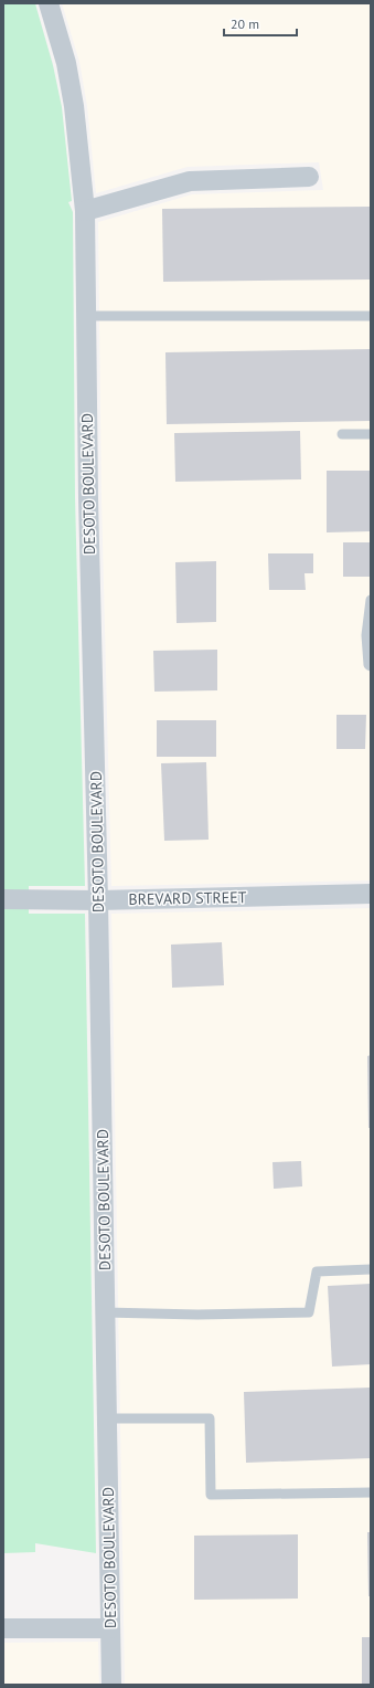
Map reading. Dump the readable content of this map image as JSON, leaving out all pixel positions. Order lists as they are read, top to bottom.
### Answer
{
  "streets": {
    "street": ["DESOTO BOULEVARD", "BREVARD STREET"]
  },
  "crossings": [
    ["DESOTO BOULEVARD", "BREVARD STREET"]
  ],
  "scale_bar": "20 m"
}
